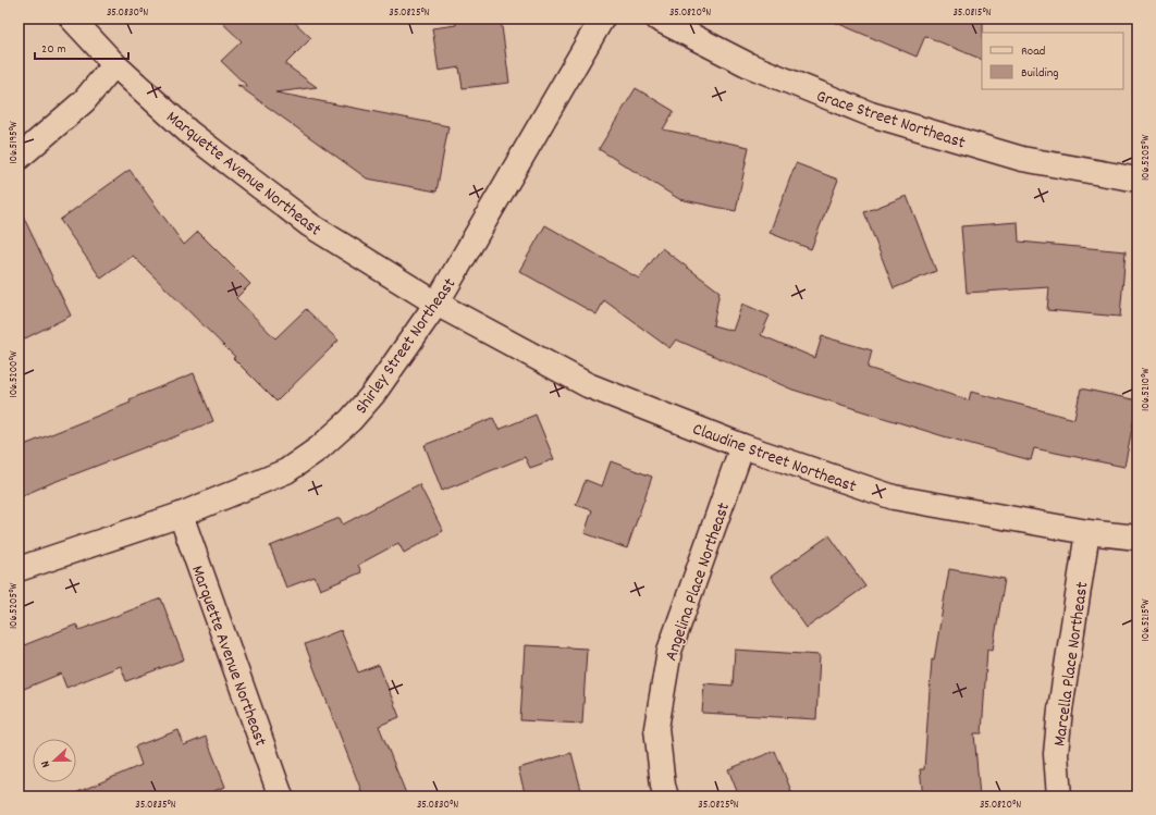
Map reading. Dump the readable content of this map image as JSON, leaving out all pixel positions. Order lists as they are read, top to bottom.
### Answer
{
  "streets": {
    "street": [
      "Grace Street Northeast",
      "Marquette Avenue Northeast",
      "Shirley Street Northeast",
      "Claudine Street Northeast",
      "Angelina Place Northeast",
      "Marcella Place Northeast"
    ]
  },
  "crossings": [
    ["Marquette Avenue Northeast", "Shirley Street Northeast"],
    ["Marquette Avenue Northeast", "Claudine Street Northeast"],
    ["Shirley Street Northeast", "Claudine Street Northeast"],
    ["Claudine Street Northeast", "Angelina Place Northeast"],
    ["Claudine Street Northeast", "Marcella Place Northeast"]
  ],
  "legend": ["Road", "Building"],
  "scale_bar": "20 m",
  "north": "left",
  "coordinates": [
    "35.0830°N",
    "35.0825°N",
    "35.0820°N",
    "35.0815°N",
    "106.5195°W",
    "106.5205°W",
    "106.5200°W",
    "106.5210°W",
    "106.5215°W",
    "35.0835°N"
  ]
}
